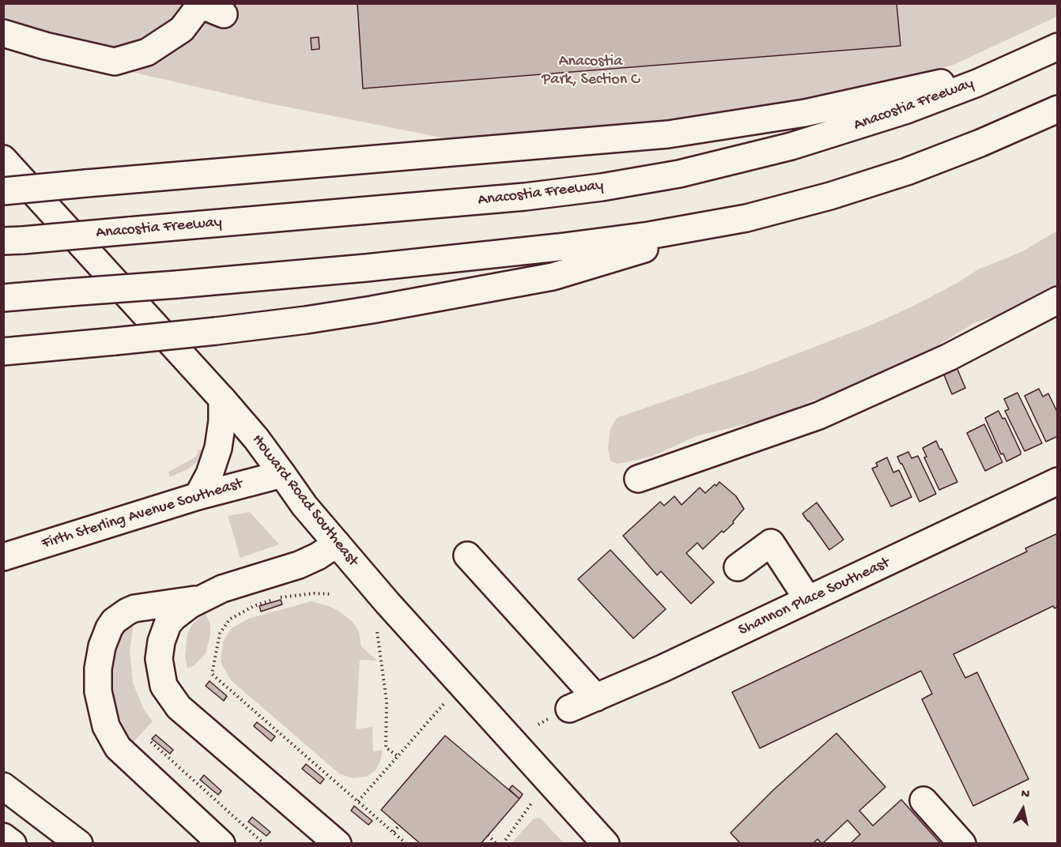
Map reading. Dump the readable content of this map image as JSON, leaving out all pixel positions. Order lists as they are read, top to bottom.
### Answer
{
  "streets": {
    "main road": [
      "Anacostia Freeway",
      "Howard Road Southeast",
      "Firth Sterling Avenue Southeast",
      "Shannon Place Southeast"
    ]
  },
  "crossings": [
    ["Howard Road Southeast", "Firth Sterling Avenue Southeast"]
  ],
  "parks": ["Anacostia Park, Section C"],
  "north": "top"
}
